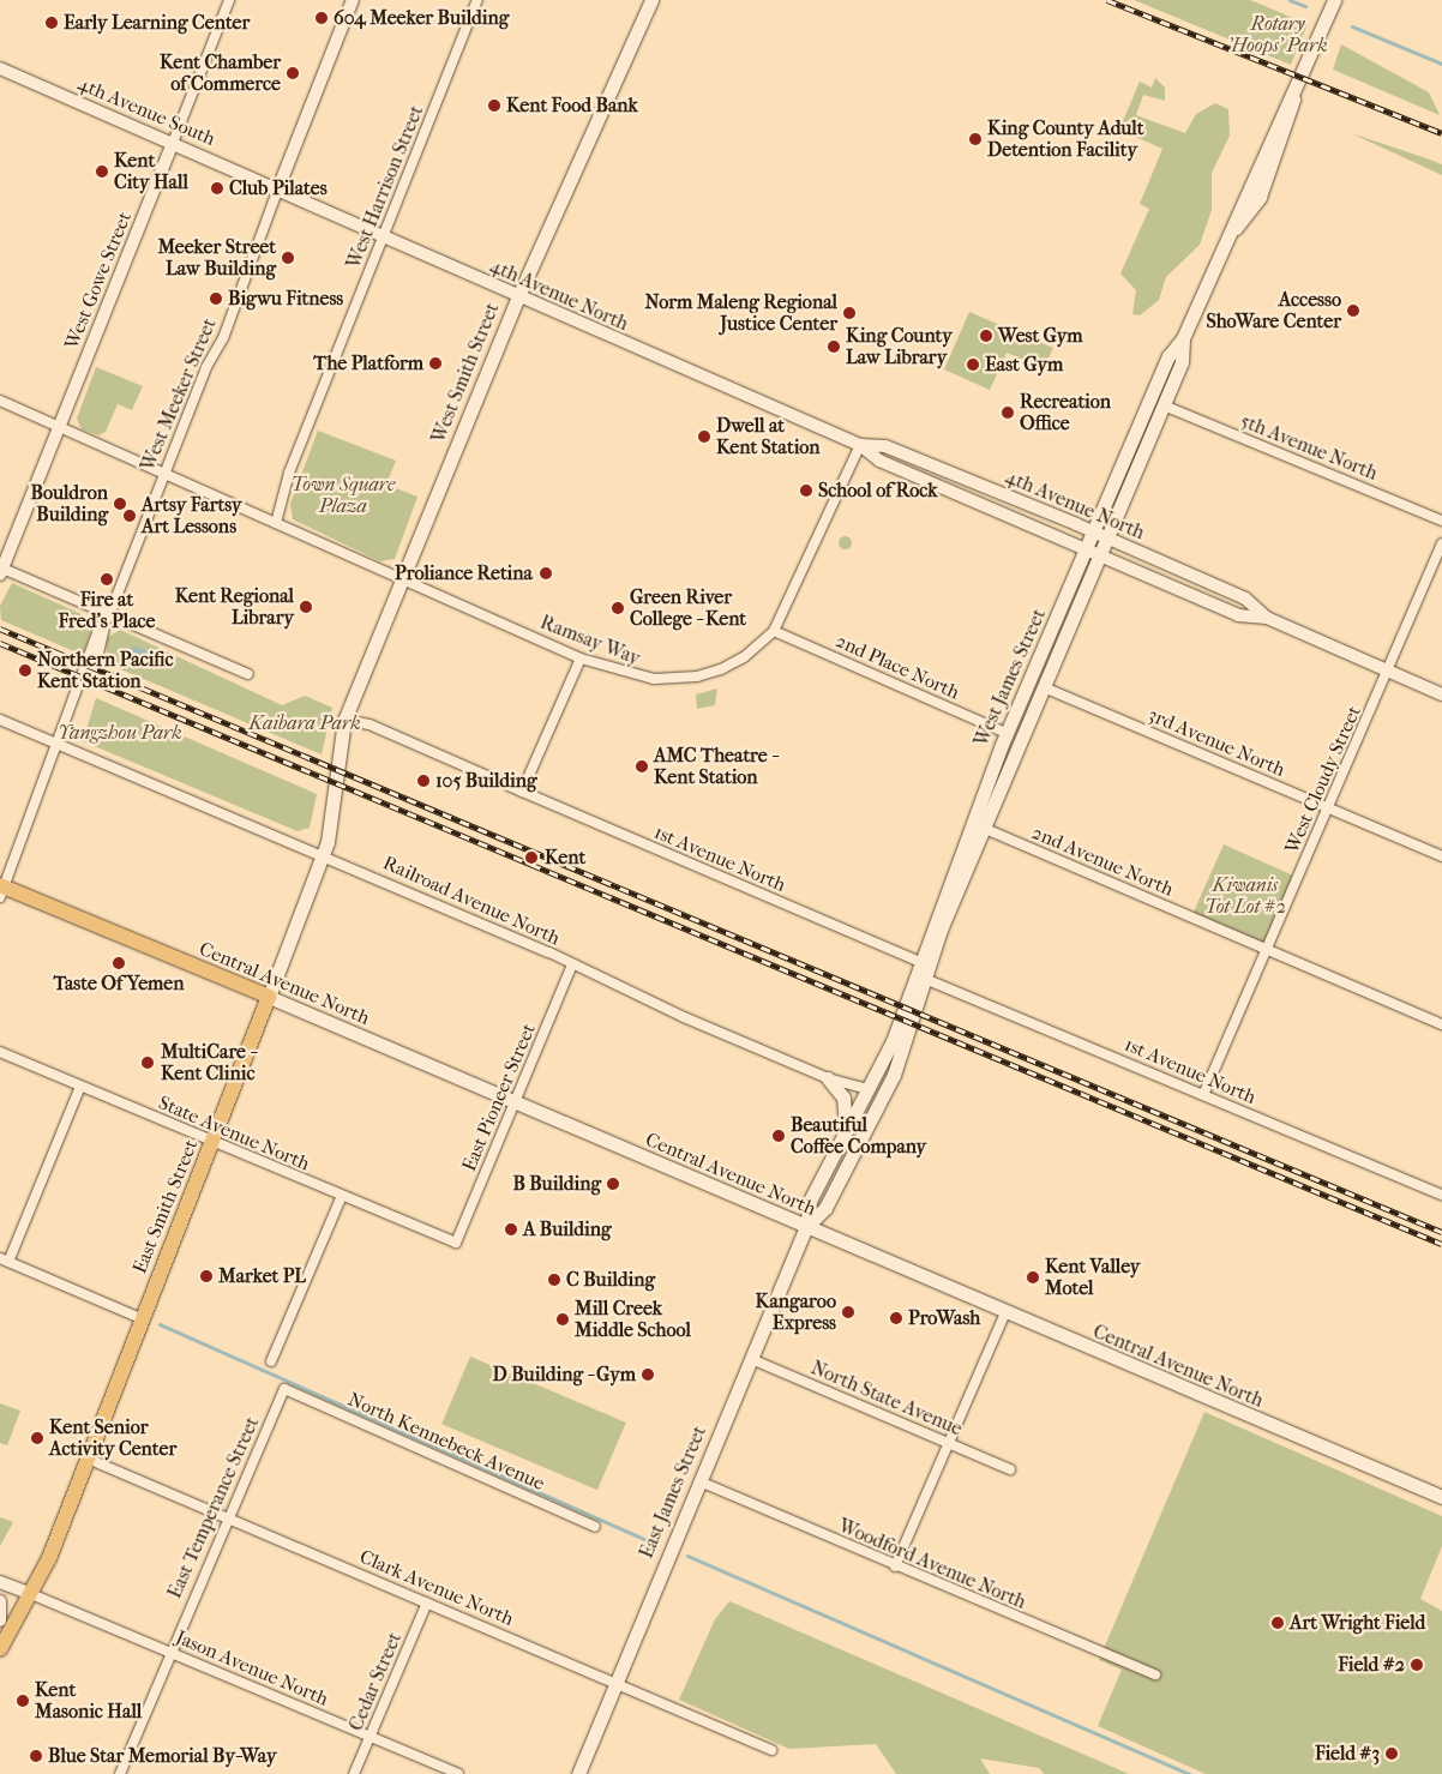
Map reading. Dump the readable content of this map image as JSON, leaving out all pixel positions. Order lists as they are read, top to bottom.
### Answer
{
  "streets": {
    "main road": [
      "West Smith Street",
      "West James Street",
      "Central Avenue North",
      "East Smith Street",
      "East James Street"
    ],
    "street": [
      "4th Avenue South",
      "West Harrison Street",
      "West Gowe Street",
      "4th Avenue North",
      "West Meeker Street",
      "5th Avenue North",
      "Ramsay Way",
      "2nd Place North",
      "3rd Avenue North",
      "West Cloudy Street",
      "1st Avenue North",
      "2nd Avenue North",
      "Railroad Avenue North",
      "East Pioneer Street",
      "State Avenue North",
      "North State Avenue",
      "North Kennebeck Avenue",
      "East Temperance Street",
      "Woodford Avenue North",
      "Clark Avenue North",
      "Jason Avenue North",
      "Cedar Street"
    ]
  },
  "crossings": [
    ["4th Avenue South", "West Gowe Street"],
    ["4th Avenue South", "4th Avenue North"],
    ["4th Avenue South", "West Meeker Street"],
    ["West Harrison Street", "4th Avenue North"],
    ["4th Avenue North", "West Smith Street"],
    ["4th Avenue North", "West Meeker Street"],
    ["4th Avenue North", "Ramsay Way"],
    ["4th Avenue North", "West James Street"],
    ["4th Avenue North", "West Cloudy Street"],
    ["West Smith Street", "Ramsay Way"],
    ["West Smith Street", "1st Avenue North"],
    ["West Smith Street", "East Smith Street"],
    ["West Meeker Street", "Railroad Avenue North"],
    ["5th Avenue North", "West James Street"],
    ["Ramsay Way", "2nd Place North"],
    ["2nd Place North", "West James Street"],
    ["West James Street", "3rd Avenue North"],
    ["West James Street", "1st Avenue North"],
    ["West James Street", "2nd Avenue North"],
    ["West James Street", "East James Street"],
    ["3rd Avenue North", "West Cloudy Street"],
    ["West Cloudy Street", "1st Avenue North"],
    ["West Cloudy Street", "2nd Avenue North"],
    ["1st Avenue North", "East James Street"],
    ["Railroad Avenue North", "East Pioneer Street"],
    ["Railroad Avenue North", "East Smith Street"],
    ["Railroad Avenue North", "East James Street"],
    ["Central Avenue North", "East Pioneer Street"],
    ["Central Avenue North", "East Smith Street"],
    ["Central Avenue North", "East James Street"],
    ["East Pioneer Street", "State Avenue North"],
    ["State Avenue North", "East Smith Street"],
    ["East Smith Street", "Clark Avenue North"],
    ["East Smith Street", "Jason Avenue North"],
    ["North State Avenue", "East James Street"],
    ["North Kennebeck Avenue", "East Temperance Street"],
    ["East James Street", "Woodford Avenue North"],
    ["East James Street", "Clark Avenue North"],
    ["East Temperance Street", "Clark Avenue North"],
    ["East Temperance Street", "Jason Avenue North"],
    ["Clark Avenue North", "Cedar Street"],
    ["Jason Avenue North", "Cedar Street"]
  ],
  "parks": [
    "Rotary 'Hoops' Park",
    "Town Square Plaza",
    "Kaibara Park",
    "Yangzhou Park",
    "Kiwanis Tot Lot #2"
  ],
  "places": [
    "604 Meeker Building",
    "Early Learning Center",
    "Kent Chamber of Commerce",
    "Kent Food Bank",
    "King County Adult Detention Facility",
    "Kent City Hall",
    "Club Pilates",
    "Meeker Street Law Building",
    "Bigwu Fitness",
    "Accesso ShoWare Center",
    "Norm Maleng Regional Justice Center",
    "West Gym",
    "King County Law Library",
    "The Platform",
    "East Gym",
    "Recreation Office",
    "Dwell at Kent Station",
    "School of Rock",
    "Bouldron Building",
    "Artsy Fartsy Art Lessons",
    "Proliance Retina",
    "Fire at Fred's Place",
    "Kent Regional Library",
    "Green River College - Kent",
    "Northern Pacific Kent Station",
    "AMC Theatre - Kent Station",
    "105 Building",
    "Kent",
    "Taste Of Yemen",
    "MultiCare - Kent Clinic",
    "Beautiful Coffee Company",
    "B Building",
    "A Building",
    "Market PL",
    "Kent Valley Motel",
    "C Building",
    "Kangaroo Express",
    "ProWash",
    "Mill Creek Middle School",
    "D Building - Gym",
    "Kent Senior Activity Center",
    "Art Wright Field",
    "Field #2",
    "Kent Masonic Hall",
    "Field #3",
    "Blue Star Memorial By-Way"
  ]
}
